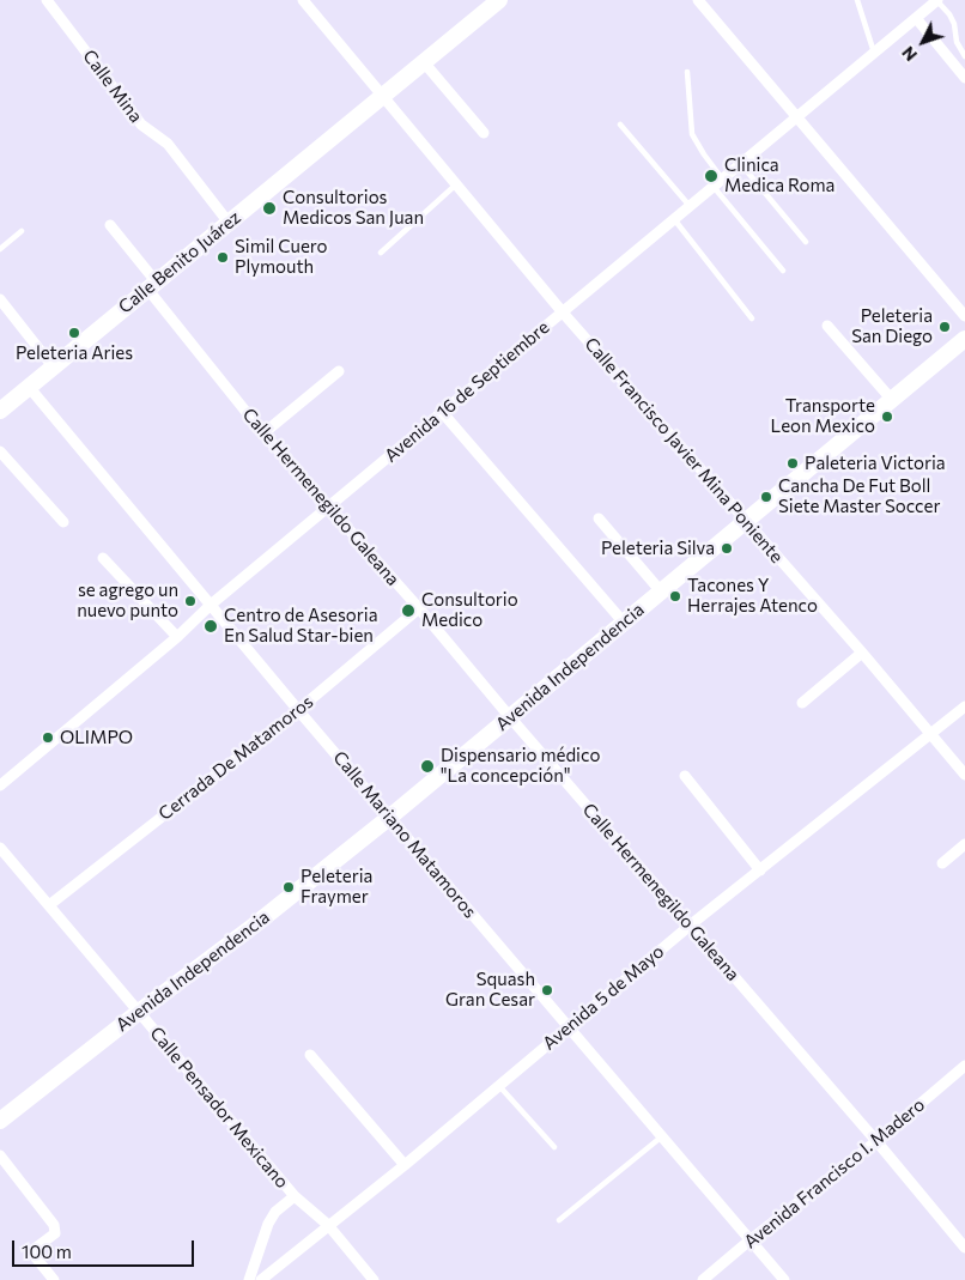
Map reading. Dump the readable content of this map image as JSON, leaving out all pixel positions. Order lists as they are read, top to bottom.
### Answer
{
  "streets": {
    "main road": ["Calle Benito Juárez", "Avenida Independencia"],
    "street": [
      "Calle Mina",
      "Avenida 16 de Septiembre",
      "Calle Francisco Javier Mina Poniente",
      "Calle Hermenegildo Galeana",
      "Cerrada De Matamoros",
      "Calle Mariano Matamoros",
      "Avenida 5 de Mayo",
      "Calle Pensador Mexicano",
      "Avenida Francisco I. Madero"
    ]
  },
  "crossings": [
    ["Calle Mina", "Calle Benito Juárez"],
    ["Calle Benito Juárez", "Calle Francisco Javier Mina Poniente"],
    ["Calle Benito Juárez", "Calle Hermenegildo Galeana"],
    ["Calle Benito Juárez", "Calle Mariano Matamoros"],
    ["Avenida 16 de Septiembre", "Calle Francisco Javier Mina Poniente"],
    ["Avenida 16 de Septiembre", "Calle Hermenegildo Galeana"],
    ["Avenida 16 de Septiembre", "Calle Mariano Matamoros"],
    ["Calle Francisco Javier Mina Poniente", "Avenida Independencia"],
    ["Calle Francisco Javier Mina Poniente", "Avenida 5 de Mayo"],
    ["Calle Hermenegildo Galeana", "Avenida Independencia"],
    ["Calle Hermenegildo Galeana", "Cerrada De Matamoros"],
    ["Calle Hermenegildo Galeana", "Avenida 5 de Mayo"],
    ["Calle Hermenegildo Galeana", "Avenida Francisco I. Madero"],
    ["Avenida Independencia", "Calle Mariano Matamoros"],
    ["Avenida Independencia", "Calle Pensador Mexicano"],
    ["Cerrada De Matamoros", "Calle Mariano Matamoros"],
    ["Cerrada De Matamoros", "Calle Pensador Mexicano"],
    ["Calle Mariano Matamoros", "Avenida 5 de Mayo"],
    ["Calle Mariano Matamoros", "Avenida Francisco I. Madero"],
    ["Avenida 5 de Mayo", "Calle Pensador Mexicano"]
  ],
  "places": [
    "Clinica Medica Roma",
    "Consultorios Medicos San Juan",
    "Simil Cuero Plymouth",
    "Peleteria San Diego",
    "Peleteria Aries",
    "Transporte Leon Mexico",
    "Paleteria Victoria",
    "Cancha De Fut Boll Siete Master Soccer",
    "Peleteria Silva",
    "Tacones Y Herrajes Atenco",
    "se agrego un nuevo punto",
    "Consultorio Medico",
    "Centro de Asesoria En Salud Star-bien",
    "OLIMPO",
    "Dispensario médico \"La concepción\"",
    "Peleteria Fraymer",
    "Squash Gran Cesar"
  ],
  "scale_bar": "100 m",
  "north": "bottom left"
}
